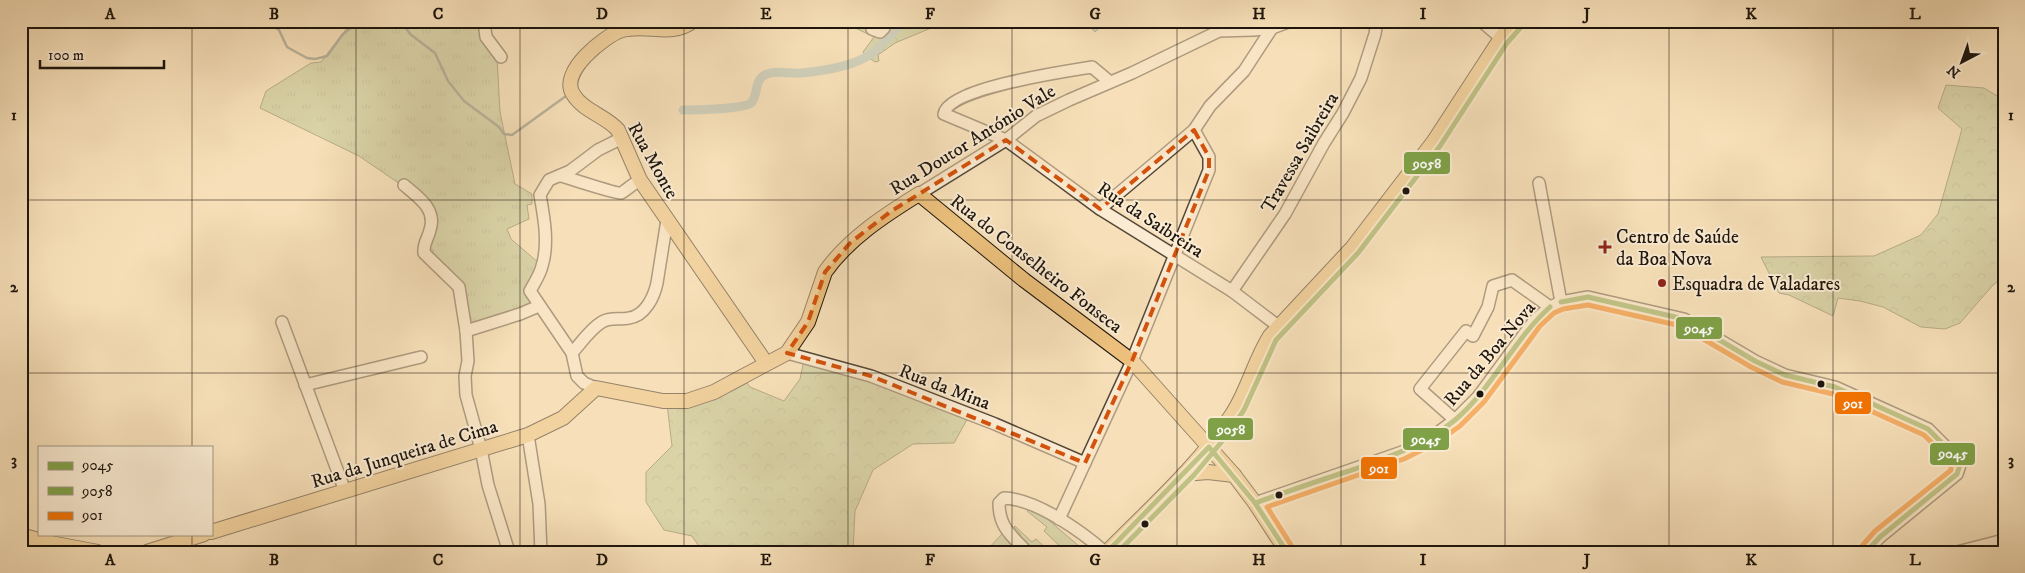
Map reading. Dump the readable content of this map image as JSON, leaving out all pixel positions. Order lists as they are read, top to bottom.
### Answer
{
  "streets": {
    "main road": [
      "Rua Doutor António Vale",
      "Rua Monte",
      "Rua do Conselheiro Fonseca",
      "Rua da Junqueira de Cima"
    ],
    "street": [
      "Travessa Saibreira",
      "Rua da Saibreira",
      "Rua da Boa Nova",
      "Rua da Mina"
    ]
  },
  "crossings": [
    ["Rua Doutor António Vale", "Rua Monte"],
    ["Rua Doutor António Vale", "Rua da Saibreira"],
    ["Rua Doutor António Vale", "Rua do Conselheiro Fonseca"],
    ["Rua Doutor António Vale", "Rua da Mina"],
    ["Rua Doutor António Vale", "Rua da Junqueira de Cima"],
    ["Travessa Saibreira", "Rua da Saibreira"],
    ["Rua do Conselheiro Fonseca", "Rua da Boa Nova"]
  ],
  "places": {
    "health": ["Centro de Saúde da Boa Nova"],
    "other": ["Esquadra de Valadares"]
  },
  "lines": ["transit line 9058", "transit line 9045", "transit line 901"],
  "legend": ["9045", "9058", "901"],
  "scale_bar": "100 m",
  "north": "bottom left",
  "grid": {
    "columns": [
      "A",
      "B",
      "C",
      "D",
      "E",
      "F",
      "G",
      "H",
      "I",
      "J",
      "K",
      "L"
    ],
    "rows": ["1", "2", "3"]
  }
}
